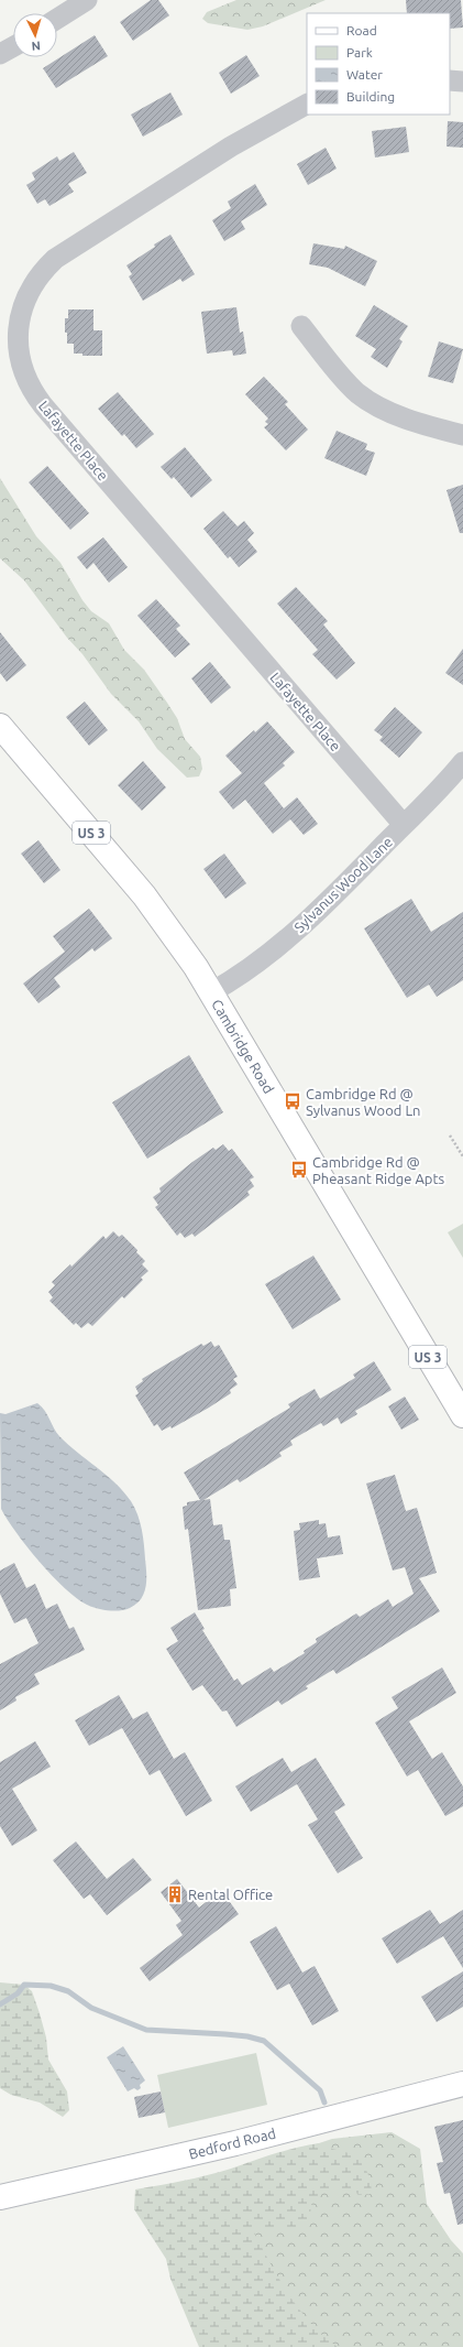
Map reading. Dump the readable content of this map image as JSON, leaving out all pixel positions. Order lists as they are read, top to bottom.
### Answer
{
  "streets": {
    "main road": ["US 3", "Cambridge Road", "Bedford Road"],
    "street": ["Lafayette Place", "Sylvanus Wood Lane"]
  },
  "crossings": [
    ["Lafayette Place", "Sylvanus Wood Lane"],
    ["Sylvanus Wood Lane", "Cambridge Road"]
  ],
  "places": {
    "bus stop": ["Cambridge Rd @ Sylvanus Wood Ln", "Cambridge Rd @ Pheasant Ridge Apts"],
    "building": ["Rental Office"]
  },
  "legend": [
    "Road",
    "Park",
    "Water",
    "Building"
  ],
  "north": "bottom"
}
